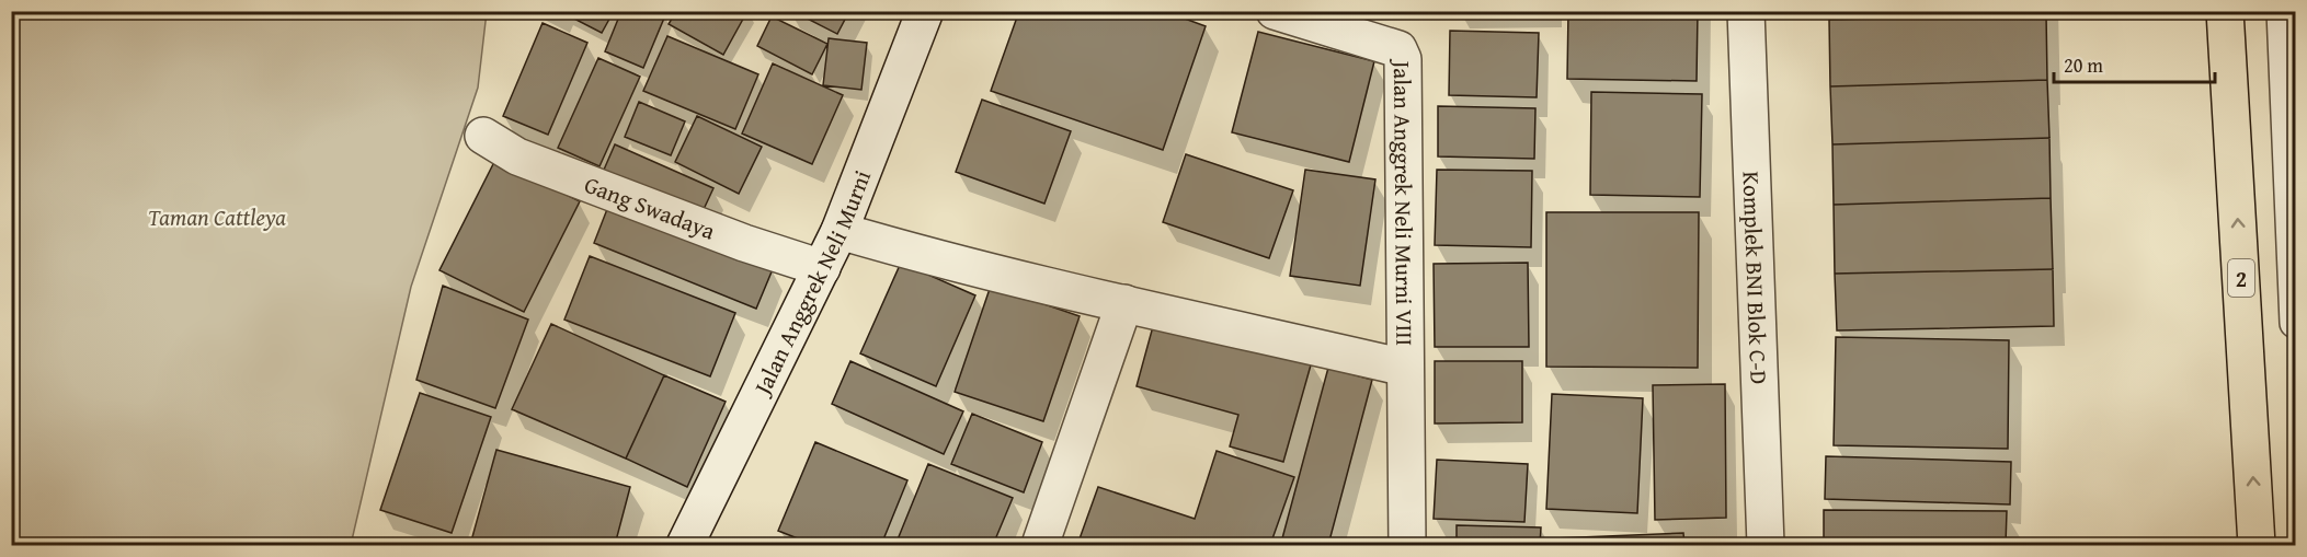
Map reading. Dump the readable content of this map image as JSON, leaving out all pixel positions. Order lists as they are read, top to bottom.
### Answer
{
  "streets": {
    "highway": ["2"],
    "street": [
      "Jalan Anggrek Neli Murni VIII",
      "Gang Swadaya",
      "Komplek BNI Blok C-D",
      "Jalan Anggrek Neli Murni"
    ]
  },
  "crossings": [
    ["Gang Swadaya", "Jalan Anggrek Neli Murni"]
  ],
  "parks": ["Taman Cattleya"],
  "scale_bar": "20 m"
}
